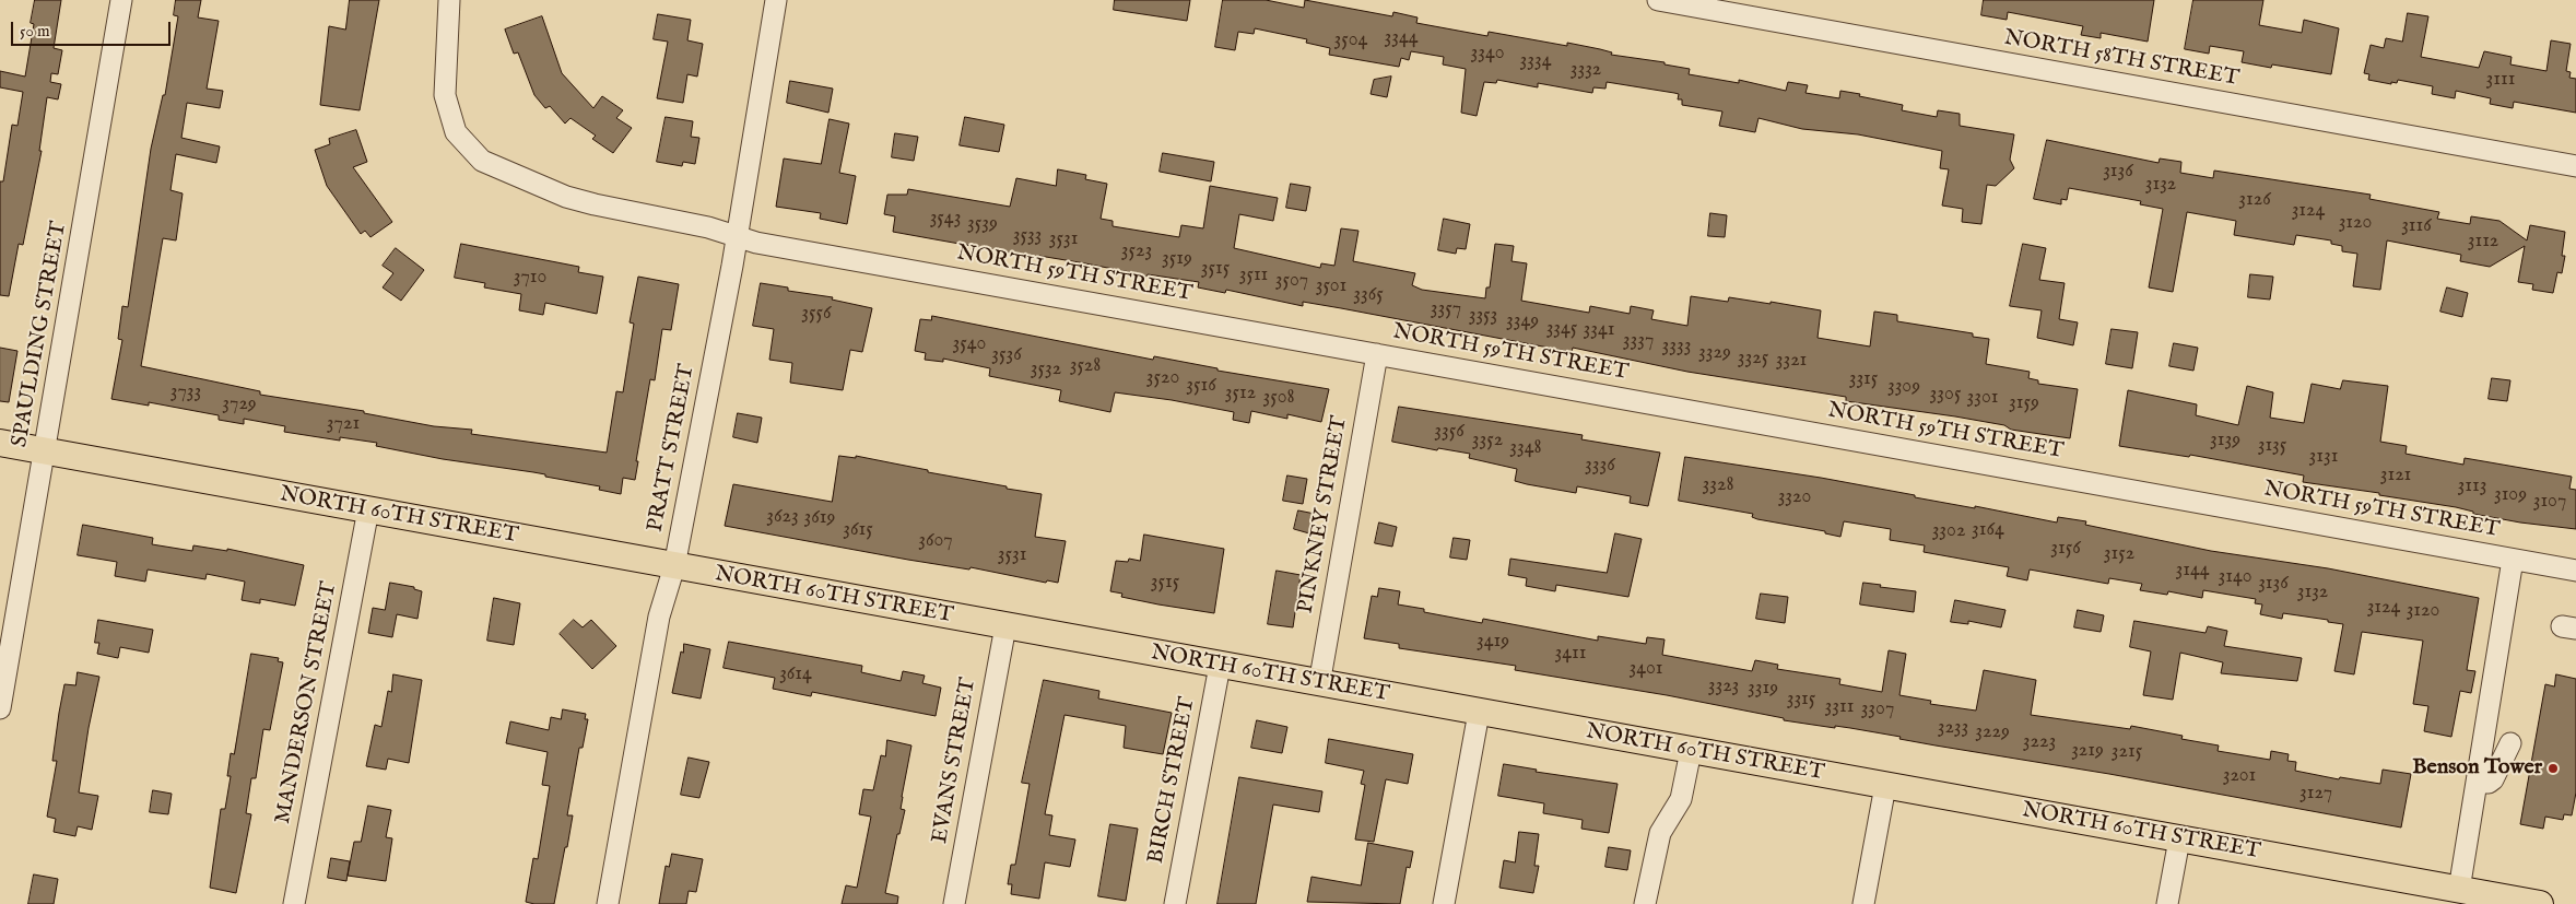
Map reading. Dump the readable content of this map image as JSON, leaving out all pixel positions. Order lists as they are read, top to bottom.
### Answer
{
  "streets": {
    "main road": ["NORTH 60TH STREET"],
    "street": [
      "NORTH 58TH STREET",
      "NORTH 59TH STREET",
      "SPAULDING STREET",
      "PRATT STREET",
      "PINKNEY STREET",
      "MANDERSON STREET",
      "EVANS STREET",
      "BIRCH STREET"
    ]
  },
  "crossings": [
    ["NORTH 59TH STREET", "PRATT STREET"],
    ["NORTH 59TH STREET", "PINKNEY STREET"],
    ["SPAULDING STREET", "NORTH 60TH STREET"],
    ["PRATT STREET", "NORTH 60TH STREET"],
    ["PINKNEY STREET", "NORTH 60TH STREET"],
    ["NORTH 60TH STREET", "MANDERSON STREET"],
    ["NORTH 60TH STREET", "EVANS STREET"],
    ["NORTH 60TH STREET", "BIRCH STREET"]
  ],
  "places": ["Benson Tower"],
  "house_numbers": [
    "3344",
    "3504",
    "3340",
    "3334",
    "3332",
    "3111",
    "3136",
    "3132",
    "3126",
    "3124",
    "3543",
    "3120",
    "3539",
    "3116",
    "3533",
    "3531",
    "3112",
    "3523",
    "3519",
    "3515",
    "3511",
    "3710",
    "3507",
    "3501",
    "3365",
    "3357",
    "3556",
    "3353",
    "3349",
    "3345",
    "3341",
    "3337",
    "3540",
    "3333",
    "3329",
    "3536",
    "3325",
    "3321",
    "3528",
    "3532",
    "3520",
    "3315",
    "3516",
    "3309",
    "3733",
    "3512",
    "3305",
    "3508",
    "3301",
    "3159",
    "3729",
    "3721",
    "3356",
    "3352",
    "3139",
    "3135",
    "3348",
    "3131",
    "3336",
    "3121",
    "3328",
    "3113",
    "3109",
    "3320",
    "3107",
    "3623",
    "3619",
    "3615",
    "3164",
    "3302",
    "3607",
    "3156",
    "3152",
    "3531",
    "3144",
    "3140",
    "3515",
    "3136",
    "3132",
    "3124",
    "3120",
    "3419",
    "3411",
    "3401",
    "3614",
    "3323",
    "3319",
    "3315",
    "3311",
    "3307",
    "3233",
    "3229",
    "3223",
    "3219",
    "3215",
    "3201",
    "3127"
  ],
  "scale_bar": "50 m"
}
